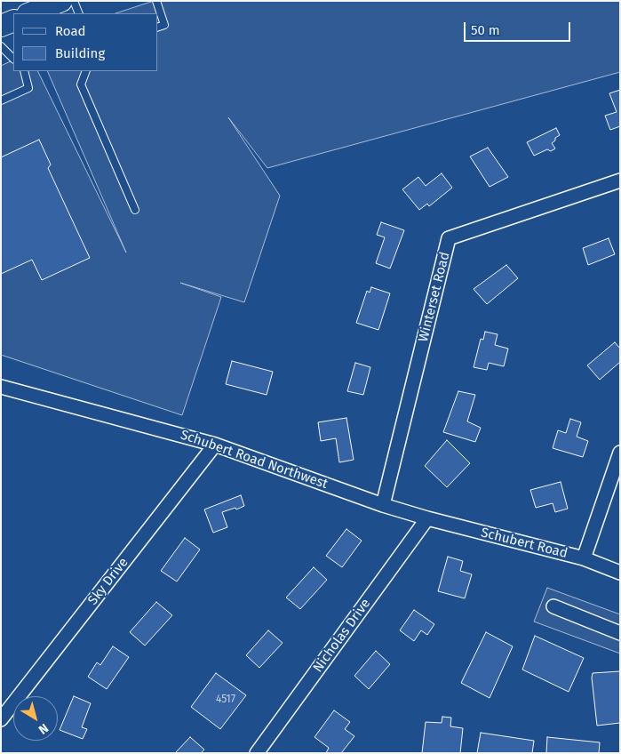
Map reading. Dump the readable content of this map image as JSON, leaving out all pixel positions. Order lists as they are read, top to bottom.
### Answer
{
  "streets": {
    "street": [
      "Winterset Road",
      "Schubert Road Northwest",
      "Schubert Road",
      "Sky Drive",
      "Nicholas Drive"
    ]
  },
  "crossings": [
    ["Winterset Road", "Schubert Road Northwest"],
    ["Schubert Road Northwest", "Schubert Road"],
    ["Schubert Road Northwest", "Sky Drive"],
    ["Schubert Road Northwest", "Nicholas Drive"],
    ["Schubert Road", "Nicholas Drive"]
  ],
  "house_numbers": ["4517"],
  "legend": ["Road", "Building"],
  "scale_bar": "50 m",
  "north": "bottom right"
}
